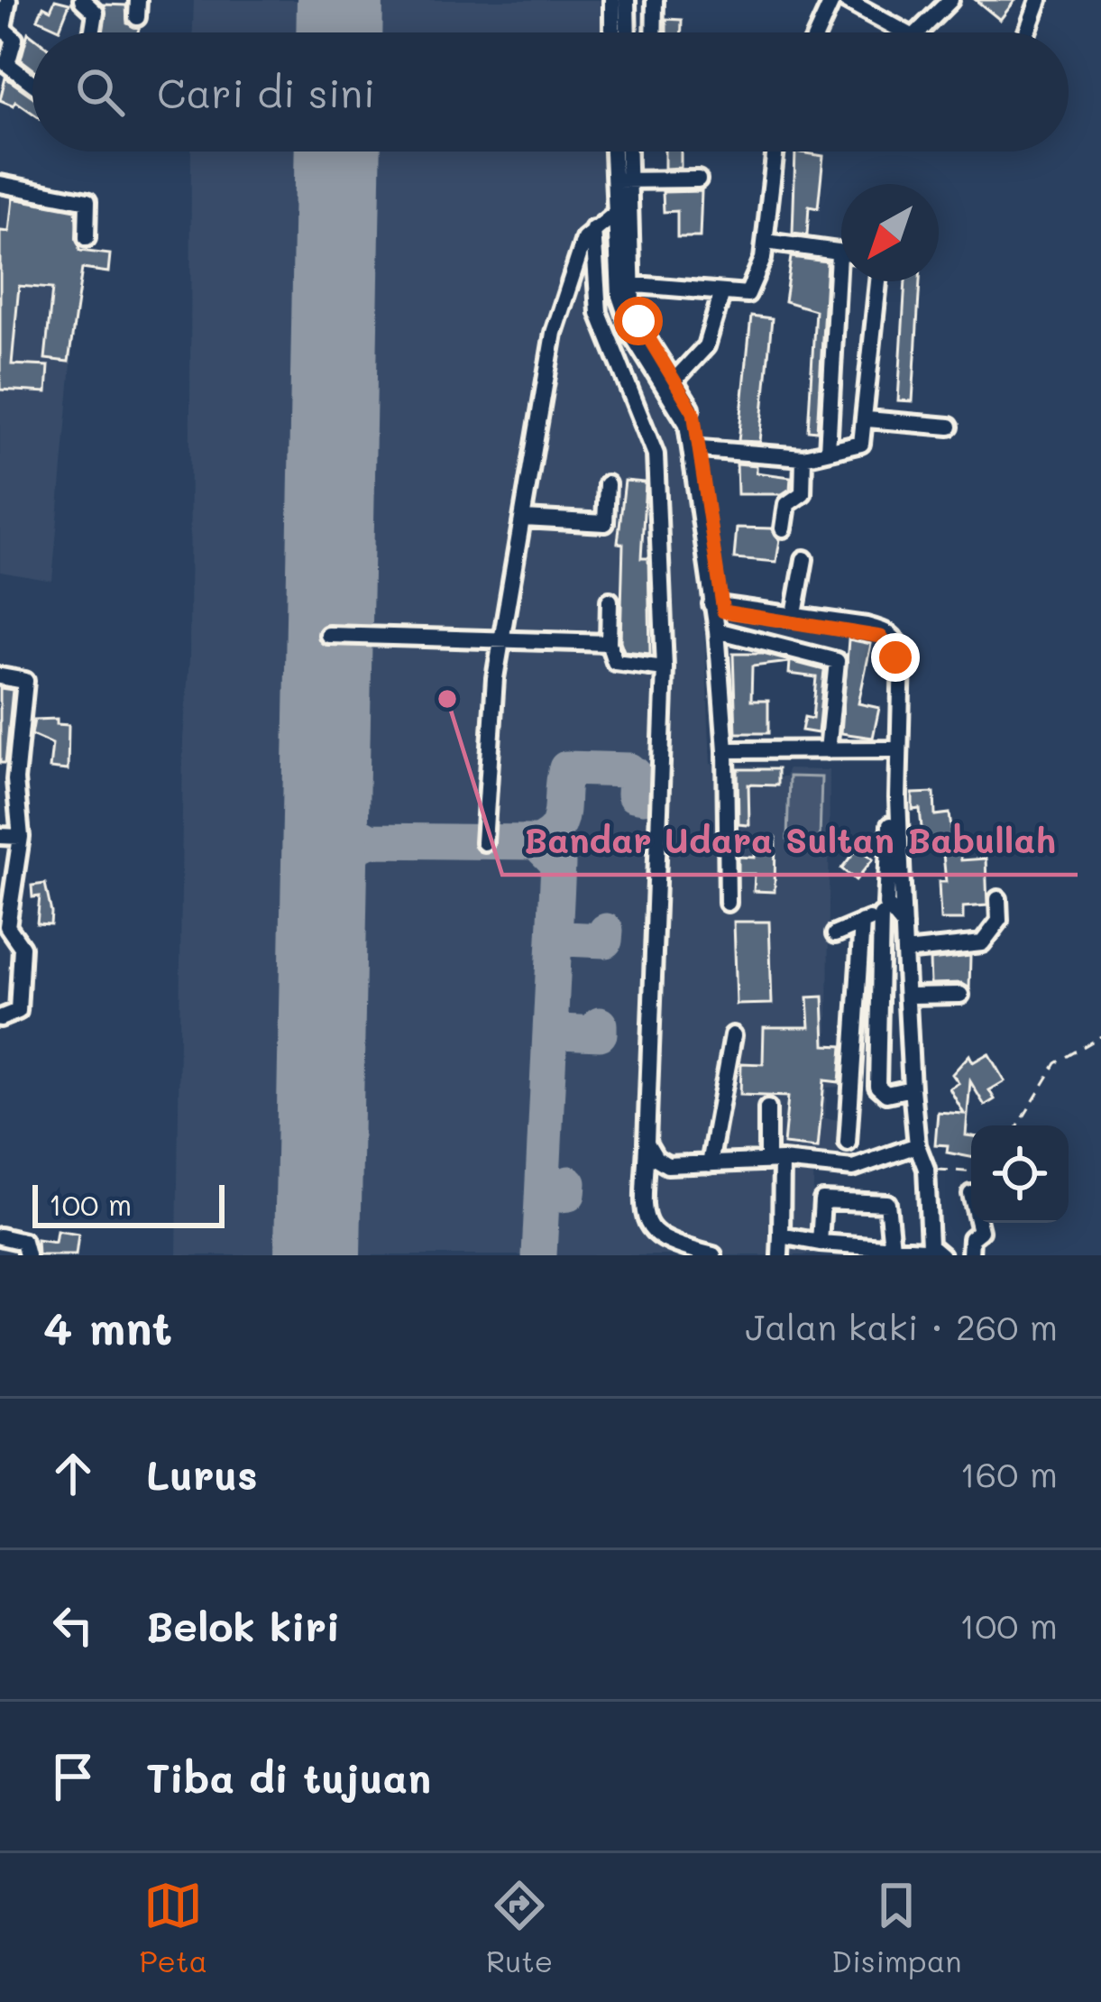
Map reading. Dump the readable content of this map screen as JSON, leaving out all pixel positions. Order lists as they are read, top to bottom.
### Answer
{
  "places": ["Bandar Udara Sultan Babullah"],
  "scale_bar": "100 m",
  "north": "bottom left",
  "page": {
    "search": "Cari di sini",
    "scale": "100 m",
    "heading": ["4 mnt", "Jalan kaki · 260 m"],
    "list": [
      ["Lurus", "160 m"],
      ["Belok kiri", "100 m"],
      "Tiba di tujuan"
    ],
    "nav": ["Peta", "Rute", "Disimpan"]
  }
}
